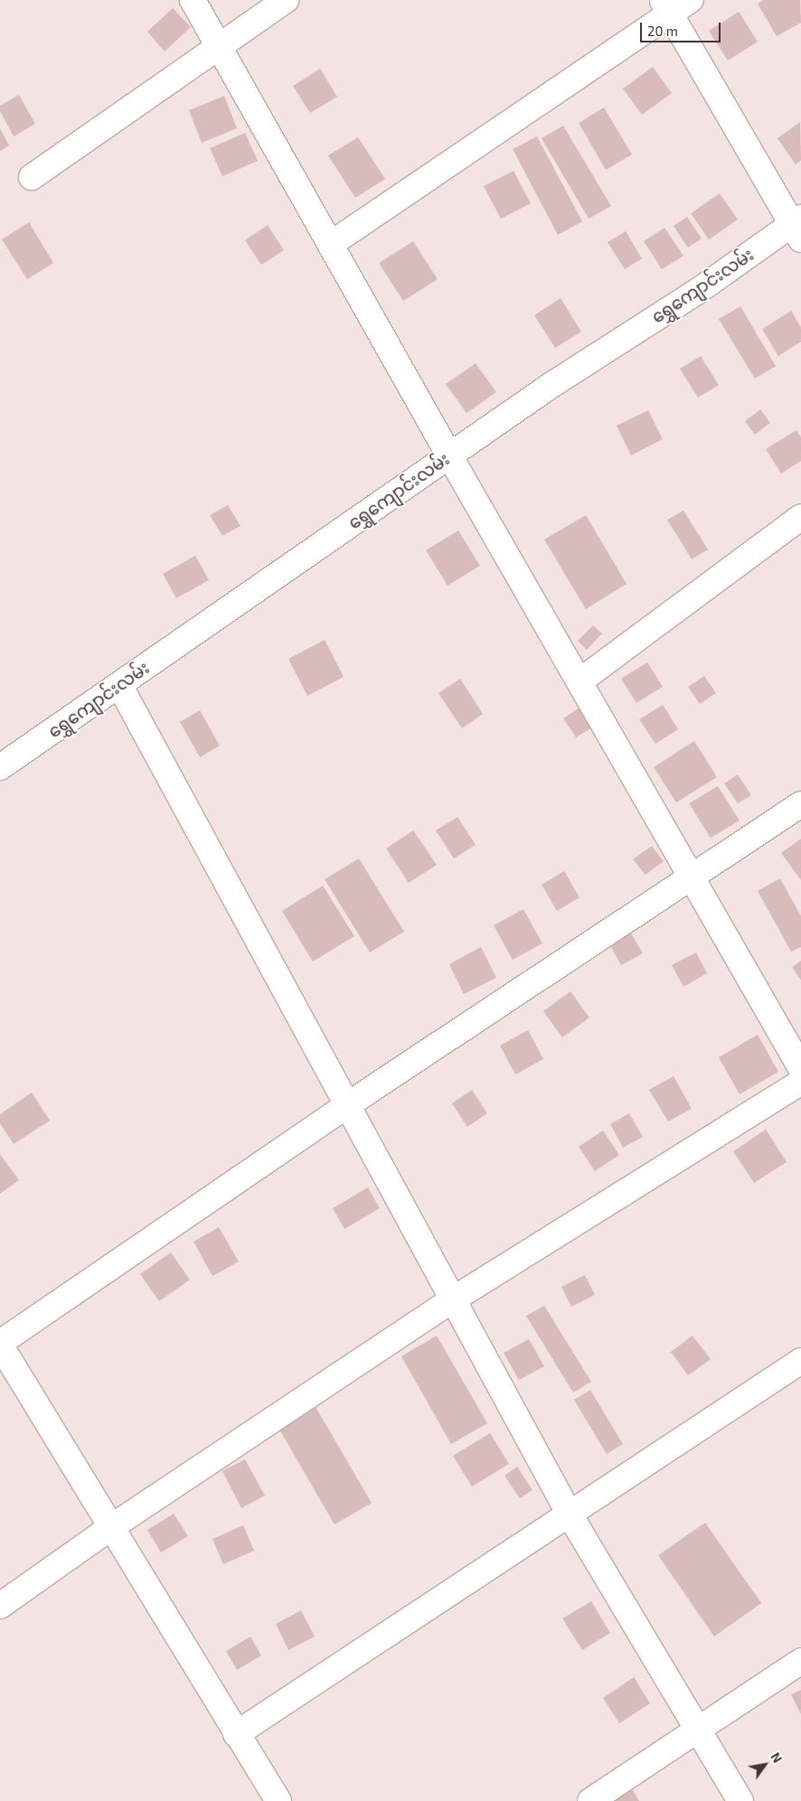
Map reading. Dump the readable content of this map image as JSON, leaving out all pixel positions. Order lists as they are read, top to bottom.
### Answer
{
  "streets": {
    "street": ["ရွှေကျောင်းလမ်း"]
  },
  "scale_bar": "20 m",
  "north": "top right"
}
